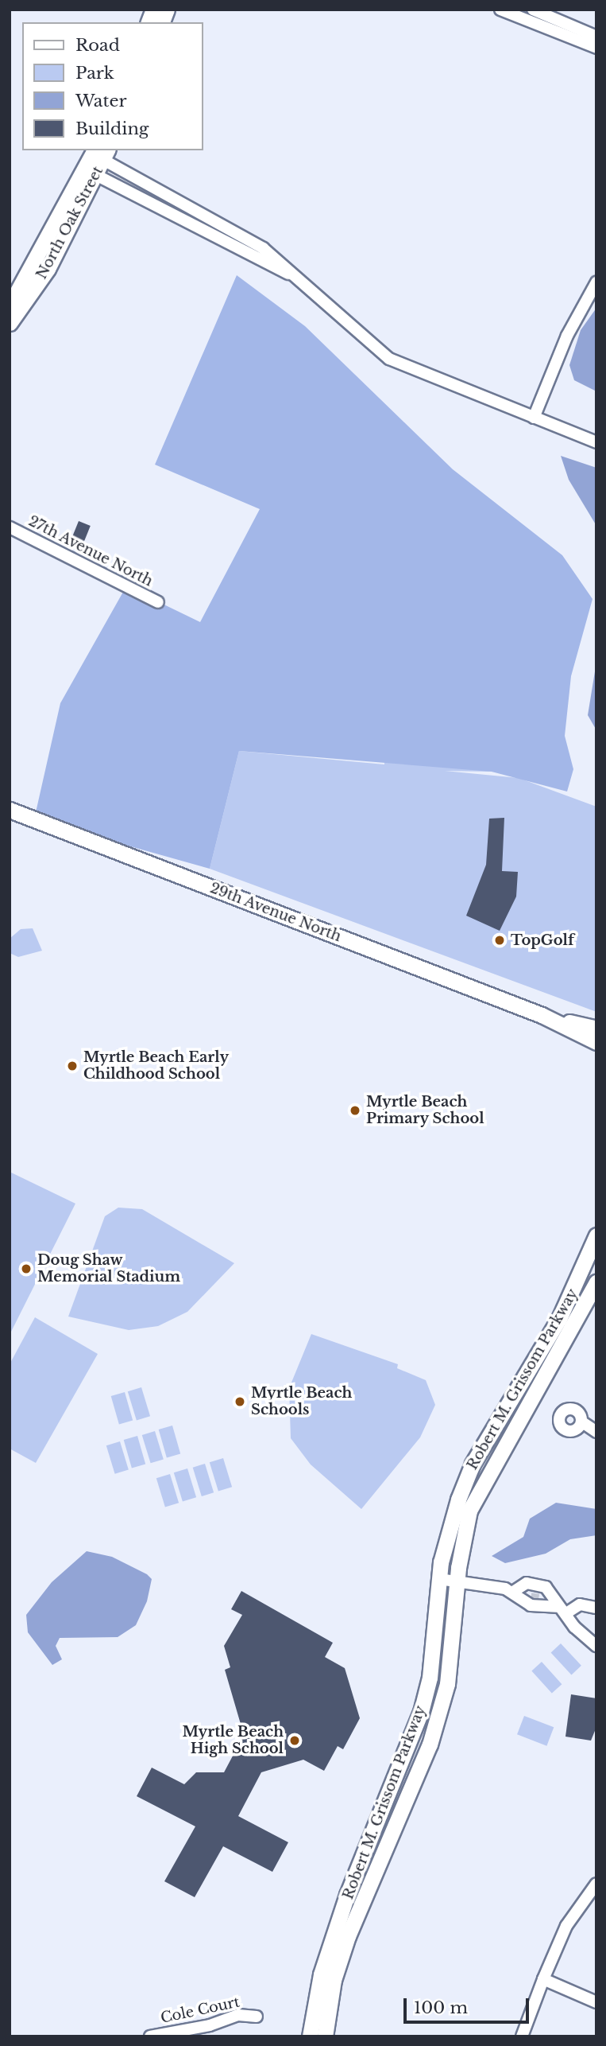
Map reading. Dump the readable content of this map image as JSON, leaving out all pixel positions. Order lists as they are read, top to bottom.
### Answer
{
  "streets": {
    "main road": ["North Oak Street", "29th Avenue North", "Robert M. Grissom Parkway"],
    "street": ["27th Avenue North", "Cole Court"]
  },
  "places": [
    "TopGolf",
    "Myrtle Beach Early Childhood School",
    "Myrtle Beach Primary School",
    "Doug Shaw Memorial Stadium",
    "Myrtle Beach Schools",
    "Myrtle Beach High School"
  ],
  "legend": [
    "Road",
    "Park",
    "Water",
    "Building"
  ],
  "scale_bar": "100 m"
}
